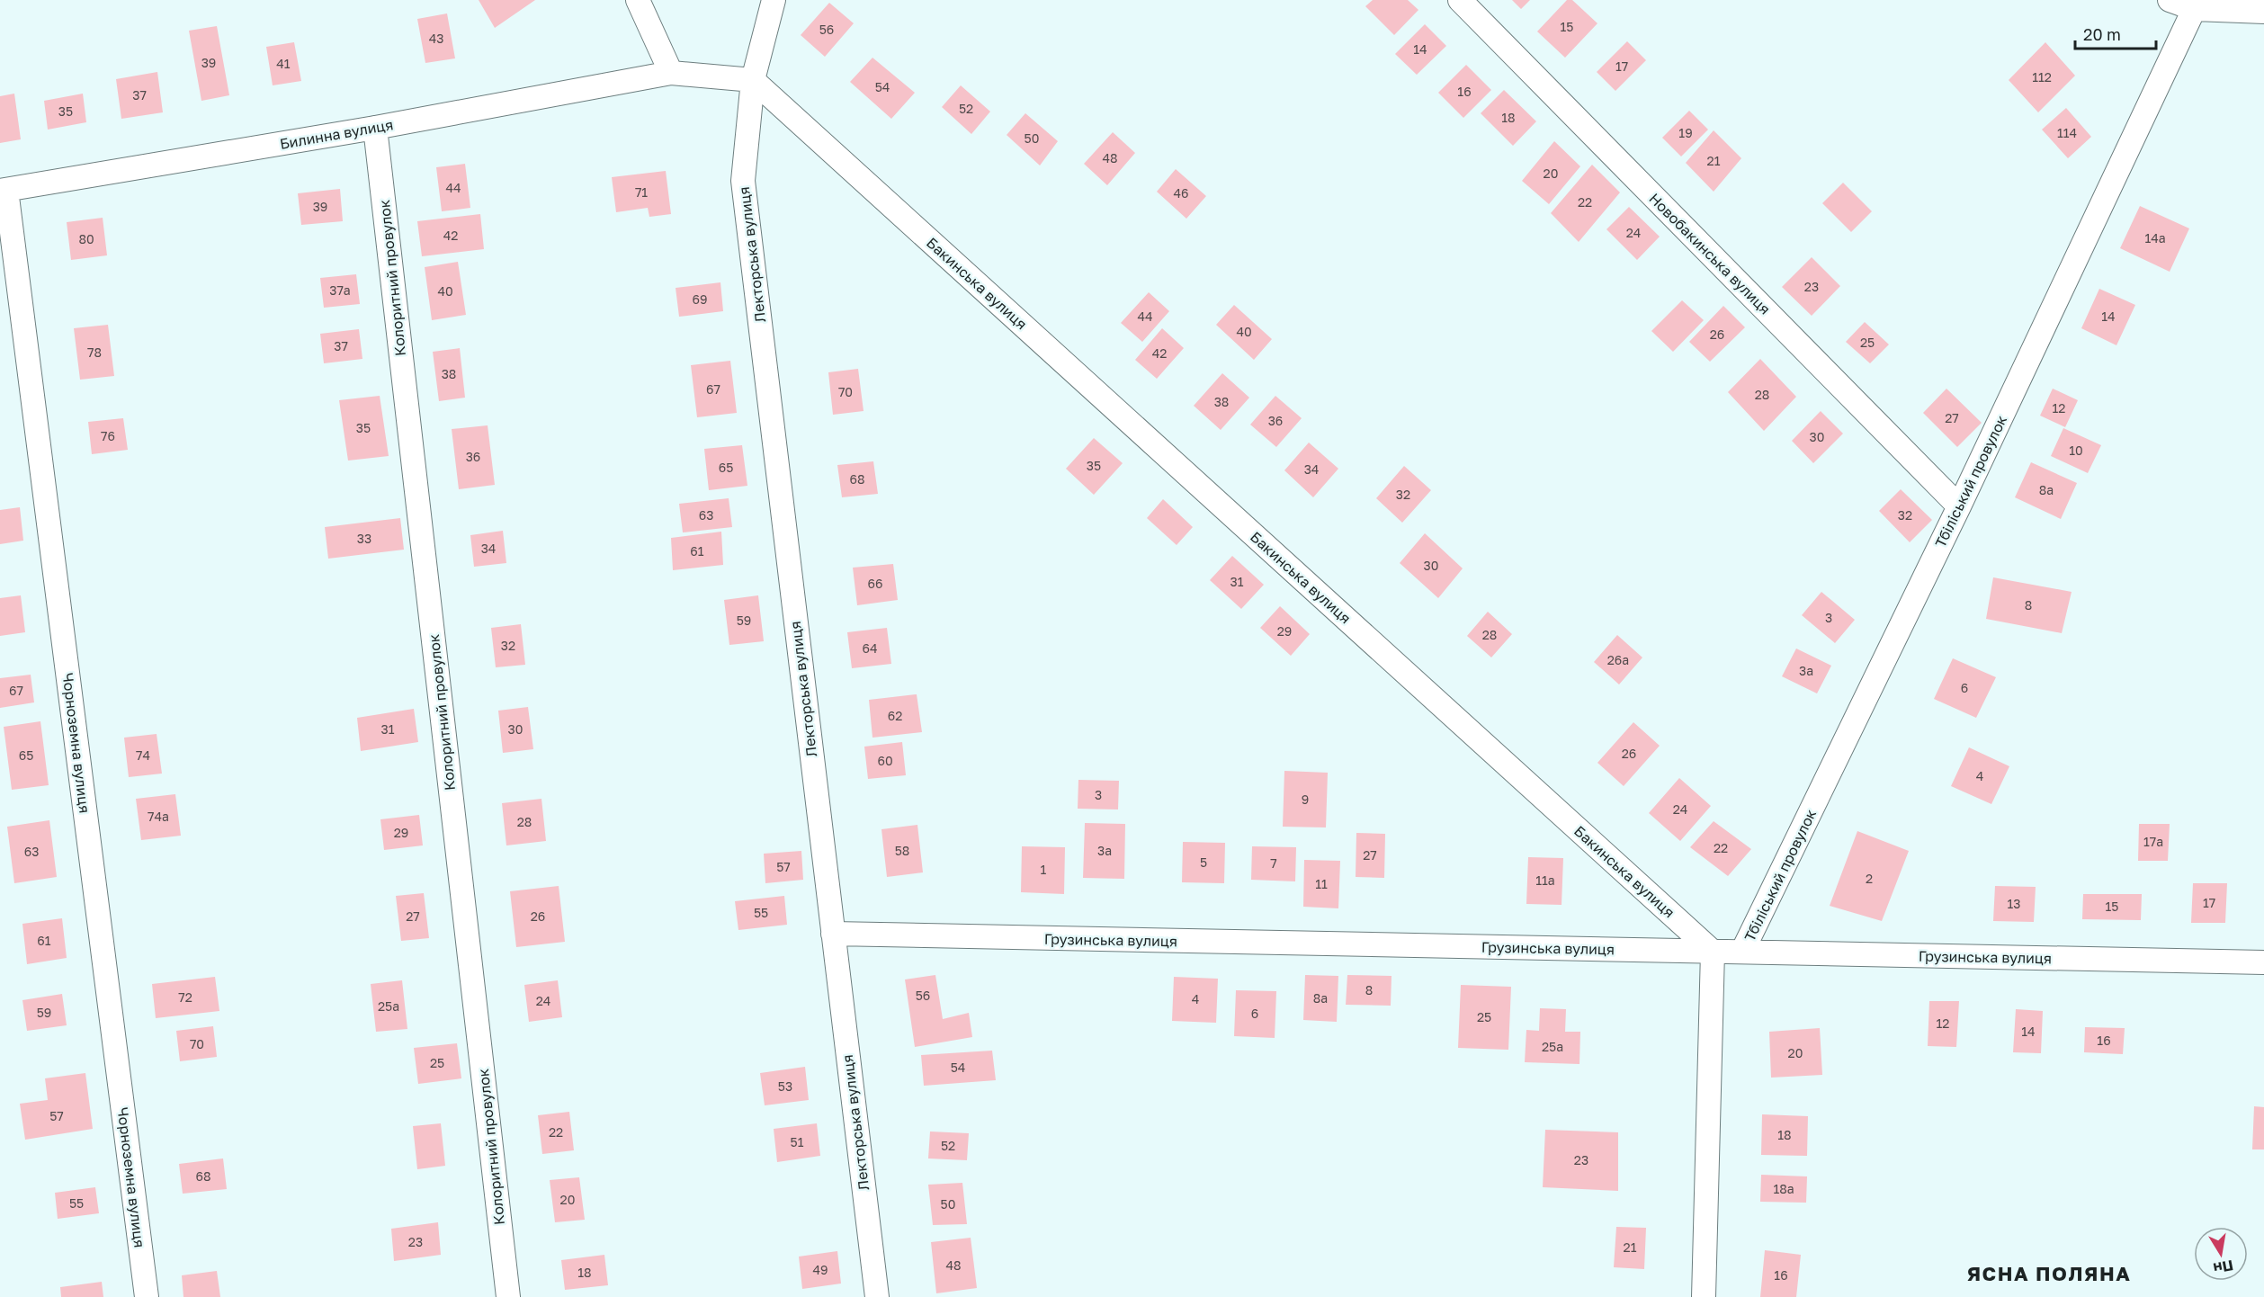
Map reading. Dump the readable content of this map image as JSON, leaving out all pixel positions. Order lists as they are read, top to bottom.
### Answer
{
  "streets": {
    "street": [
      "Билинна вулиця",
      "Новобакинська вулиця",
      "Лекторська вулиця",
      "Колоритний провулок",
      "Бакинська вулиця",
      "Тбіліський провулок",
      "Чорноземна вулиця",
      "Грузинська вулиця"
    ]
  },
  "crossings": [
    ["Билинна вулиця", "Колоритний провулок"],
    ["Билинна вулиця", "Чорноземна вулиця"],
    ["Новобакинська вулиця", "Тбіліський провулок"],
    ["Лекторська вулиця", "Бакинська вулиця"],
    ["Лекторська вулиця", "Грузинська вулиця"],
    ["Бакинська вулиця", "Грузинська вулиця"],
    ["Тбіліський провулок", "Грузинська вулиця"]
  ],
  "districts": ["ЯСНА ПОЛЯНА"],
  "house_numbers": [
    "15",
    "56",
    "43",
    "14",
    "39",
    "41",
    "17",
    "112",
    "54",
    "16",
    "37",
    "52",
    "35",
    "18",
    "19",
    "114",
    "50",
    "48",
    "21",
    "20",
    "44",
    "71",
    "46",
    "22",
    "39",
    "24",
    "42",
    "14а",
    "80",
    "23",
    "37а",
    "40",
    "69",
    "44",
    "14",
    "40",
    "26",
    "25",
    "37",
    "78",
    "42",
    "38",
    "67",
    "70",
    "28",
    "38",
    "12",
    "27",
    "36",
    "35",
    "76",
    "30",
    "10",
    "36",
    "35",
    "65",
    "34",
    "68",
    "8а",
    "32",
    "63",
    "32",
    "33",
    "34",
    "61",
    "30",
    "31",
    "66",
    "8",
    "3",
    "59",
    "29",
    "28",
    "32",
    "64",
    "26а",
    "3а",
    "6",
    "67",
    "62",
    "31",
    "30",
    "26",
    "65",
    "74",
    "60",
    "4",
    "3",
    "9",
    "24",
    "74а",
    "28",
    "29",
    "17а",
    "22",
    "58",
    "3а",
    "63",
    "27",
    "5",
    "7",
    "57",
    "1",
    "2",
    "11а",
    "11",
    "17",
    "13",
    "15",
    "55",
    "27",
    "26",
    "61",
    "8",
    "56",
    "72",
    "8а",
    "4",
    "24",
    "25а",
    "59",
    "6",
    "25",
    "12",
    "14",
    "16",
    "70",
    "25а",
    "20",
    "25",
    "54",
    "53",
    "57",
    "22",
    "18",
    "51",
    "52",
    "23",
    "68",
    "18а",
    "20",
    "55",
    "50",
    "23",
    "21",
    "48",
    "49",
    "18",
    "16"
  ],
  "scale_bar": "20 m",
  "north": "bottom"
}
